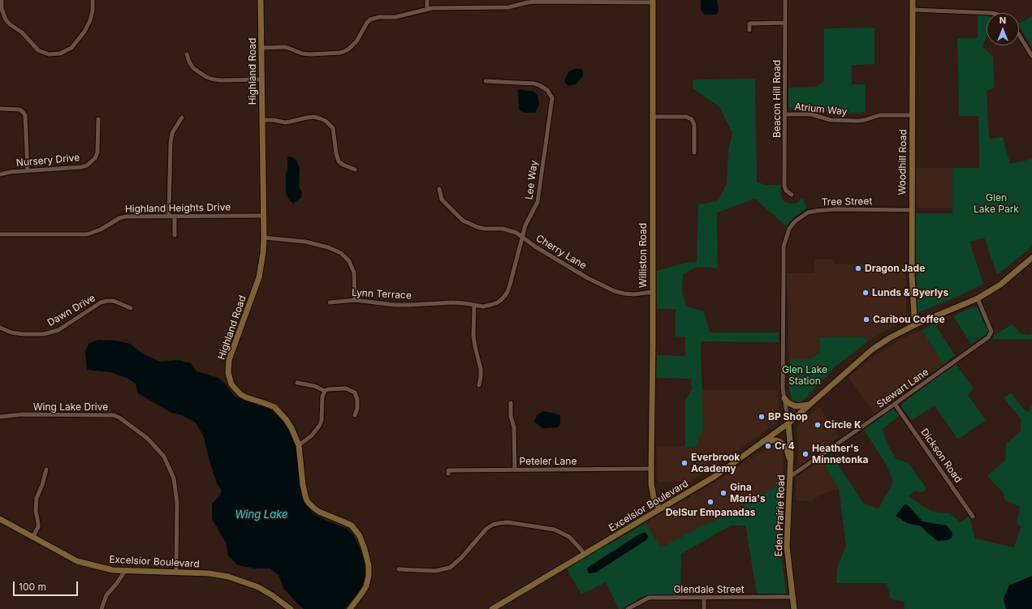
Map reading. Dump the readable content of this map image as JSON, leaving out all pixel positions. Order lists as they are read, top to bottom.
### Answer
{
  "streets": {
    "main road": [
      "Highland Road",
      "Woodhill Road",
      "Williston Road",
      "Excelsior Boulevard",
      "Eden Prairie Road"
    ],
    "street": [
      "Beacon Hill Road",
      "Atrium Way",
      "Nursery Drive",
      "Lee Way",
      "Tree Street",
      "Highland Heights Drive",
      "Cherry Lane",
      "Lynn Terrace",
      "Dawn Drive",
      "Stewart Lane",
      "Wing Lake Drive",
      "Dickson Road",
      "Peteler Lane",
      "Glendale Street"
    ]
  },
  "crossings": [
    ["Highland Road", "Highland Heights Drive"],
    ["Beacon Hill Road", "Atrium Way"],
    ["Atrium Way", "Woodhill Road"],
    ["Woodhill Road", "Tree Street"],
    ["Woodhill Road", "Excelsior Boulevard"],
    ["Lee Way", "Cherry Lane"],
    ["Lee Way", "Lynn Terrace"],
    ["Cherry Lane", "Williston Road"],
    ["Williston Road", "Peteler Lane"],
    ["Williston Road", "Excelsior Boulevard"],
    ["Stewart Lane", "Dickson Road"],
    ["Stewart Lane", "Excelsior Boulevard"],
    ["Stewart Lane", "Eden Prairie Road"],
    ["Wing Lake Drive", "Excelsior Boulevard"],
    ["Excelsior Boulevard", "Eden Prairie Road"],
    ["Eden Prairie Road", "Glendale Street"]
  ],
  "water": ["Wing Lake"],
  "parks": ["Glen Lake Park", "Glen Lake Station"],
  "places": [
    "Dragon Jade",
    "Lunds & Byerlys",
    "Caribou Coffee",
    "BP Shop",
    "Circle K",
    "Cr 4",
    "Heather's Minnetonka",
    "Everbrook Academy",
    "Gina Maria's",
    "DelSur Empanadas"
  ],
  "scale_bar": "100 m",
  "north": "top"
}
